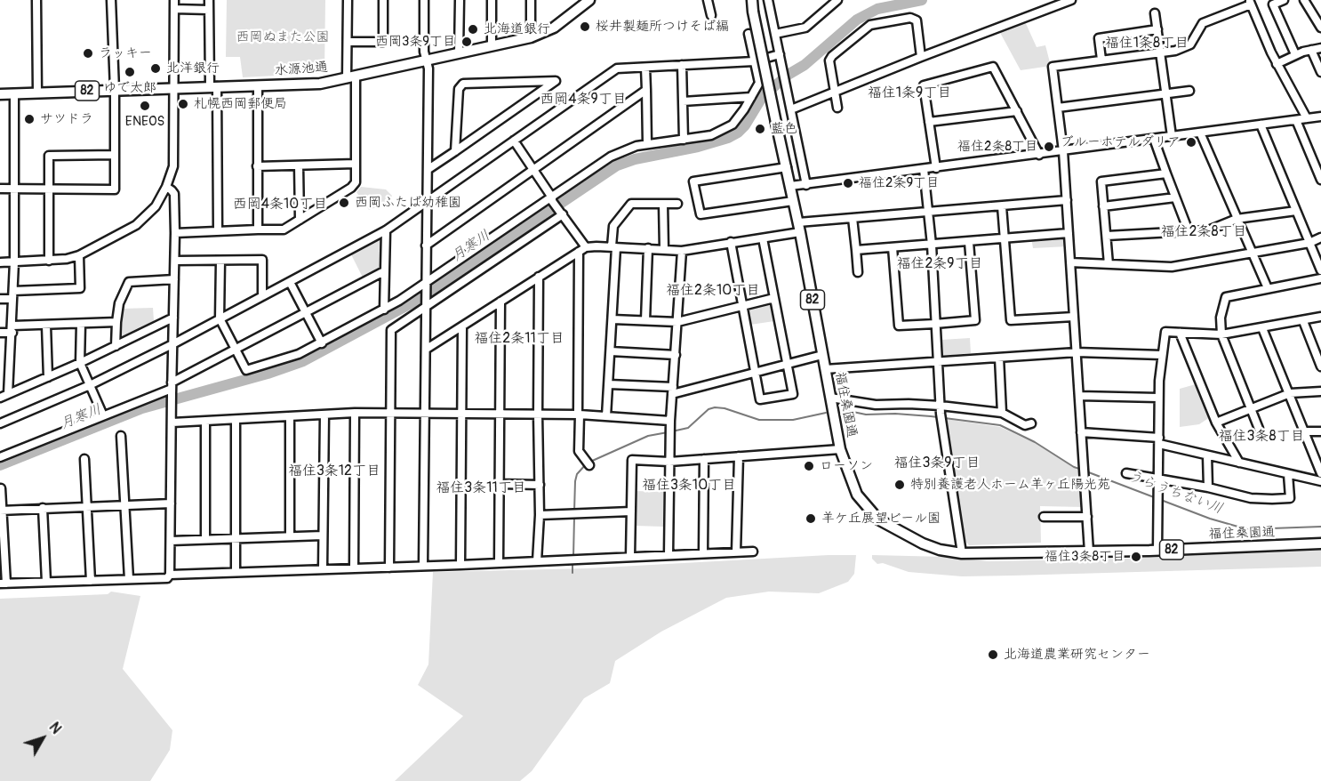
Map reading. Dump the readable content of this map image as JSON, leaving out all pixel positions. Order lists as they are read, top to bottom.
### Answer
{
  "streets": {
    "main road": ["水源池通", "82", "福住桑園通"]
  },
  "districts": [
    "福住1条8丁目",
    "福住1条9丁目",
    "西岡4条9丁目",
    "西岡4条10丁目",
    "福住2条8丁目",
    "福住2条9丁目",
    "福住2条10丁目",
    "福住2条11丁目",
    "福住3条8丁目",
    "福住3条9丁目",
    "福住3条12丁目",
    "福住3条10丁目",
    "福住3条11丁目"
  ],
  "water": ["月寒川", "うらうちない川"],
  "parks": ["西岡ぬまた公園"],
  "places": [
    "桜井製麺所つけそば編",
    "北海道銀行",
    "西岡3条9丁目",
    "ラッキー",
    "北洋銀行",
    "ゆで太郎",
    "札幌西岡郵便局",
    "ENEOS",
    "サツドラ",
    "藍色",
    "ブルーホテルダリア",
    "福住2条8丁目",
    "福住2条9丁目",
    "西岡ふたば幼稚園",
    "ローソン",
    "特別養護老人ホーム羊ヶ丘陽光苑",
    "羊ケ丘展望ビール園",
    "福住3条8丁目",
    "北海道農業研究センター"
  ],
  "north": "top right"
}
